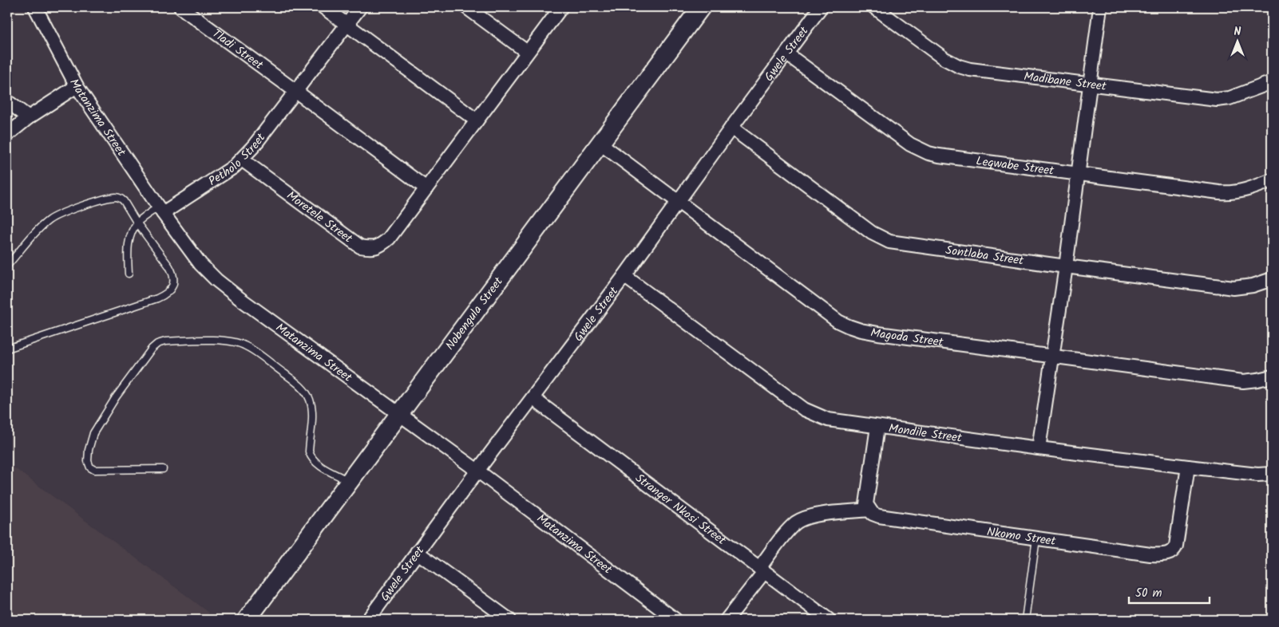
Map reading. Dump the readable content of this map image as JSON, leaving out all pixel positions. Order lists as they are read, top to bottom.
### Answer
{
  "streets": {
    "street": [
      "Tladi Street",
      "Gwele Street",
      "Madibane Street",
      "Matanzima Street",
      "Petholo Street",
      "Leqwabe Street",
      "Moretele Street",
      "Sontlaba Street",
      "Nobengula Street",
      "Magoda Street",
      "Mondile Street",
      "Stranger Nkosi Street",
      "Nkomo Street"
    ]
  },
  "crossings": [
    ["Tladi Street", "Petholo Street"],
    ["Gwele Street", "Matanzima Street"],
    ["Gwele Street", "Leqwabe Street"],
    ["Gwele Street", "Sontlaba Street"],
    ["Gwele Street", "Magoda Street"],
    ["Gwele Street", "Mondile Street"],
    ["Gwele Street", "Stranger Nkosi Street"],
    ["Matanzima Street", "Petholo Street"],
    ["Matanzima Street", "Nobengula Street"],
    ["Petholo Street", "Moretele Street"],
    ["Nobengula Street", "Magoda Street"],
    ["Mondile Street", "Nkomo Street"]
  ],
  "scale_bar": "50 m",
  "north": "top"
}
